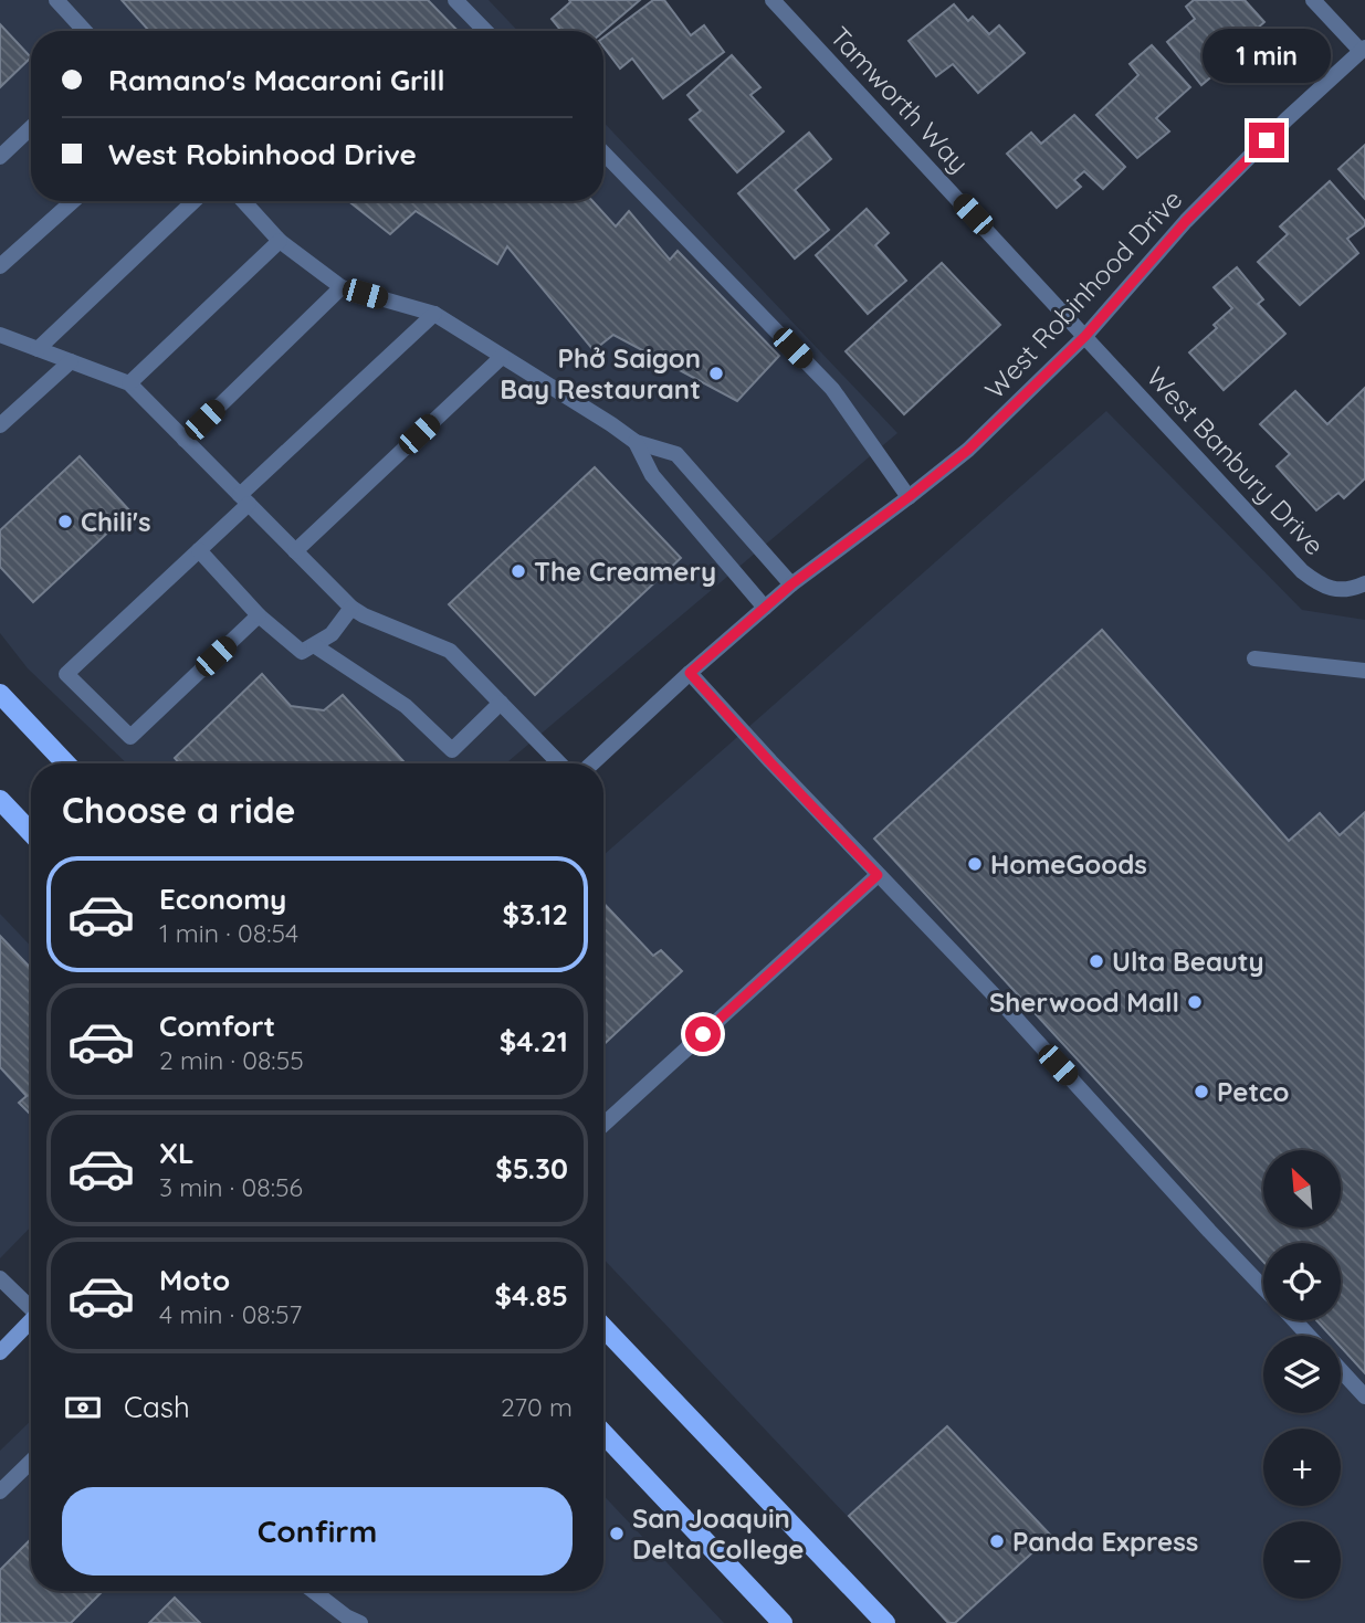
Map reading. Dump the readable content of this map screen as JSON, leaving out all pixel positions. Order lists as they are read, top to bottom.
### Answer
{
  "streets": {
    "street": ["Tamworth Way", "West Robinhood Drive", "West Banbury Drive"]
  },
  "crossings": [
    ["Tamworth Way", "West Robinhood Drive"],
    ["Tamworth Way", "West Banbury Drive"],
    ["West Robinhood Drive", "West Banbury Drive"]
  ],
  "places": [
    "Phở Saigon Bay Restaurant",
    "Chili's",
    "The Creamery",
    "HomeGoods",
    "Ulta Beauty",
    "Sherwood Mall",
    "Petco",
    "San Joaquin Delta College",
    "Panda Express"
  ],
  "north": "top left",
  "page": {
    "bubble": "1 min",
    "banner": ["Ramano's Macaroni Grill", "West Robinhood Drive"],
    "heading": "Choose a ride",
    "list": [
      {
        "name": "Economy",
        "note": "1 min · 08:54",
        "value": "$3.12"
      },
      {
        "name": "Comfort",
        "note": "2 min · 08:55",
        "value": "$4.21"
      },
      {
        "name": "XL",
        "note": "3 min · 08:56",
        "value": "$5.30"
      },
      {
        "name": "Moto",
        "note": "4 min · 08:57",
        "value": "$4.85"
      }
    ],
    "map_buttons": ["+", "−"],
    "pay": ["Cash", "270 m"],
    "buttons": "Confirm"
  }
}
